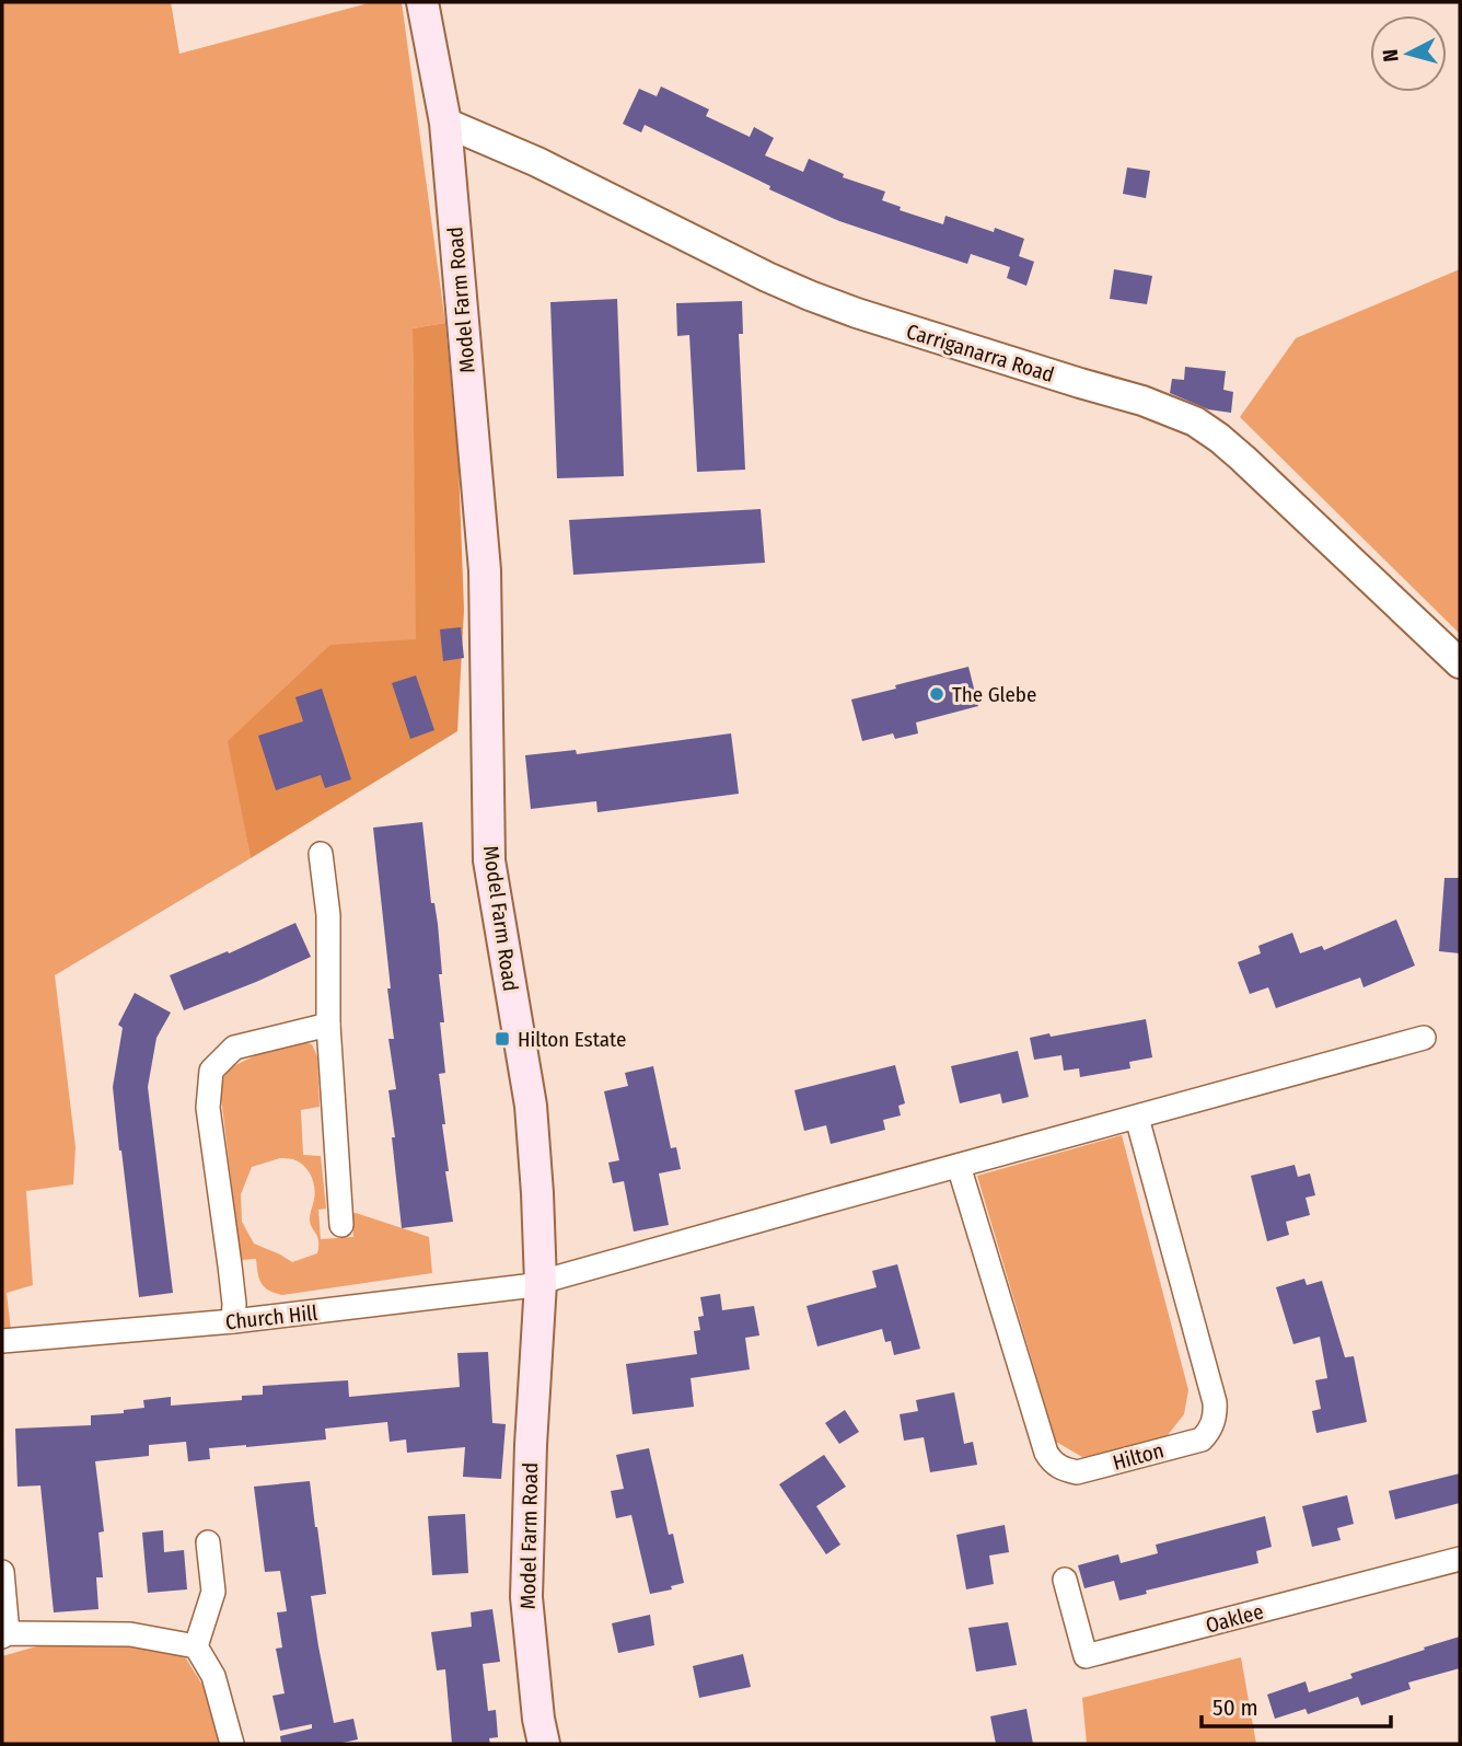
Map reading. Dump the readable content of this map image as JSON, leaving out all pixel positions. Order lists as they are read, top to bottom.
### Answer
{
  "streets": {
    "main road": ["Model Farm Road"],
    "street": [
      "Carriganarra Road",
      "Church Hill",
      "Hilton",
      "Oaklee"
    ]
  },
  "crossings": [
    ["Model Farm Road", "Carriganarra Road"],
    ["Model Farm Road", "Church Hill"]
  ],
  "places": {
    "other": ["The Glebe"],
    "transit": ["Hilton Estate"]
  },
  "scale_bar": "50 m",
  "north": "left"
}
